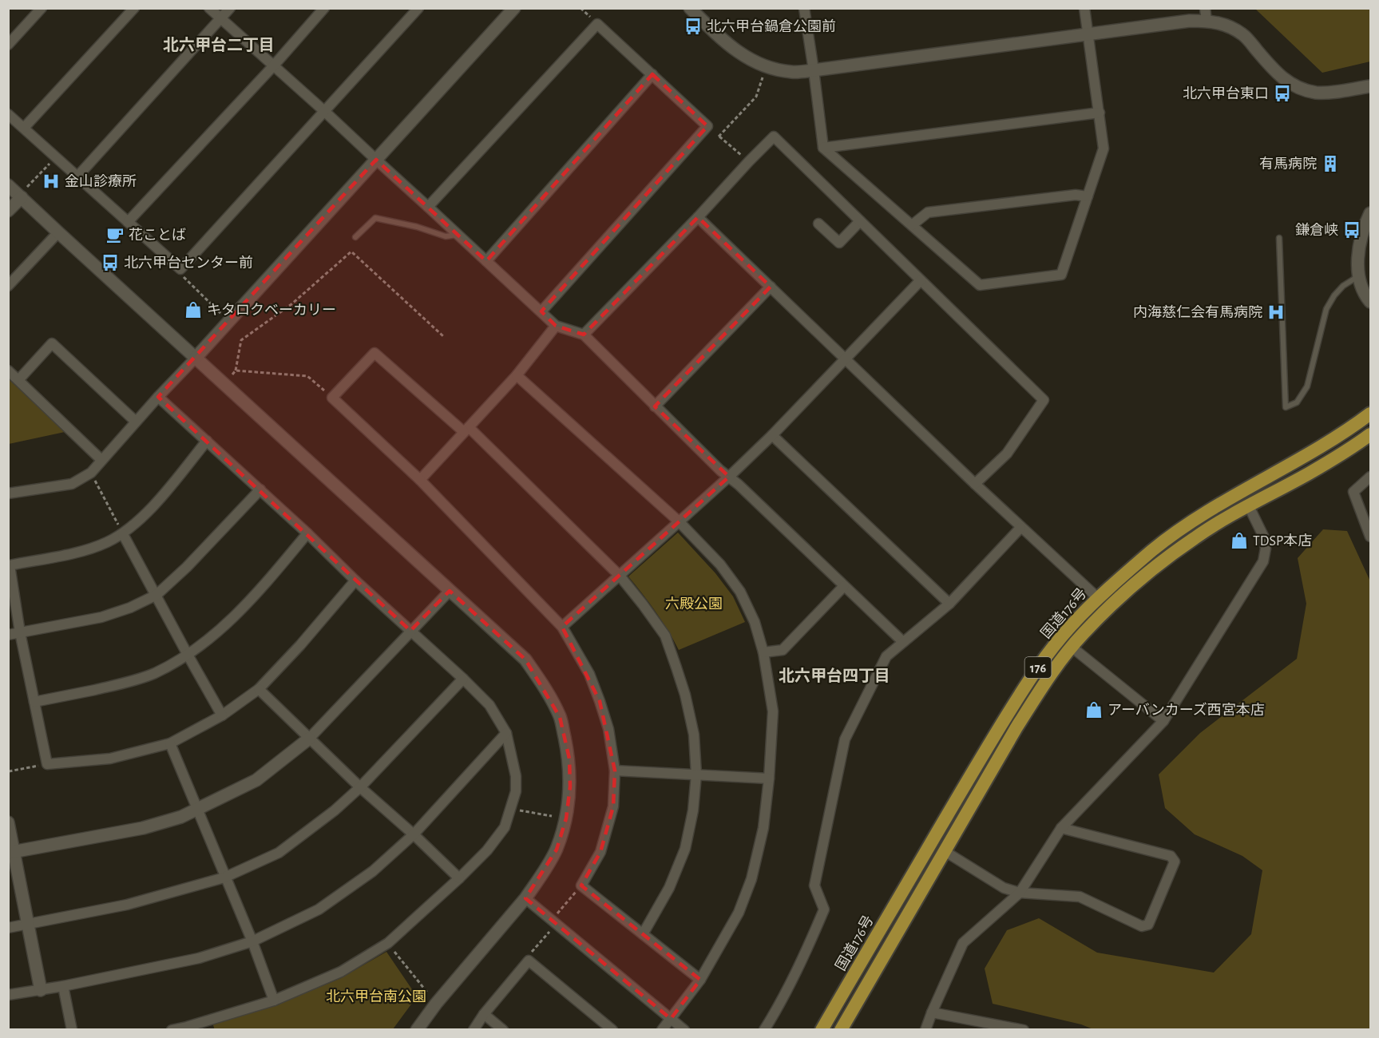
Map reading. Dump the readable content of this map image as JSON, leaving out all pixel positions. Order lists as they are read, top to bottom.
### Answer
{
  "streets": {
    "highway": ["国道176号", "176"]
  },
  "districts": ["北六甲台二丁目", "北六甲台四丁目"],
  "parks": ["六殿公園", "北六甲台南公園"],
  "places": {
    "bus stop": [
      "北六甲台鍋倉公園前",
      "北六甲台東口",
      "鎌倉峡",
      "北六甲台センター前"
    ],
    "building": ["有馬病院"],
    "hospital": ["金山診療所", "内海慈仁会有馬病院"],
    "cafe": ["花ことば"],
    "shop": ["キタロクベーカリー", "TDSP本店", "アーバンカーズ西宮本店"]
  }
}
